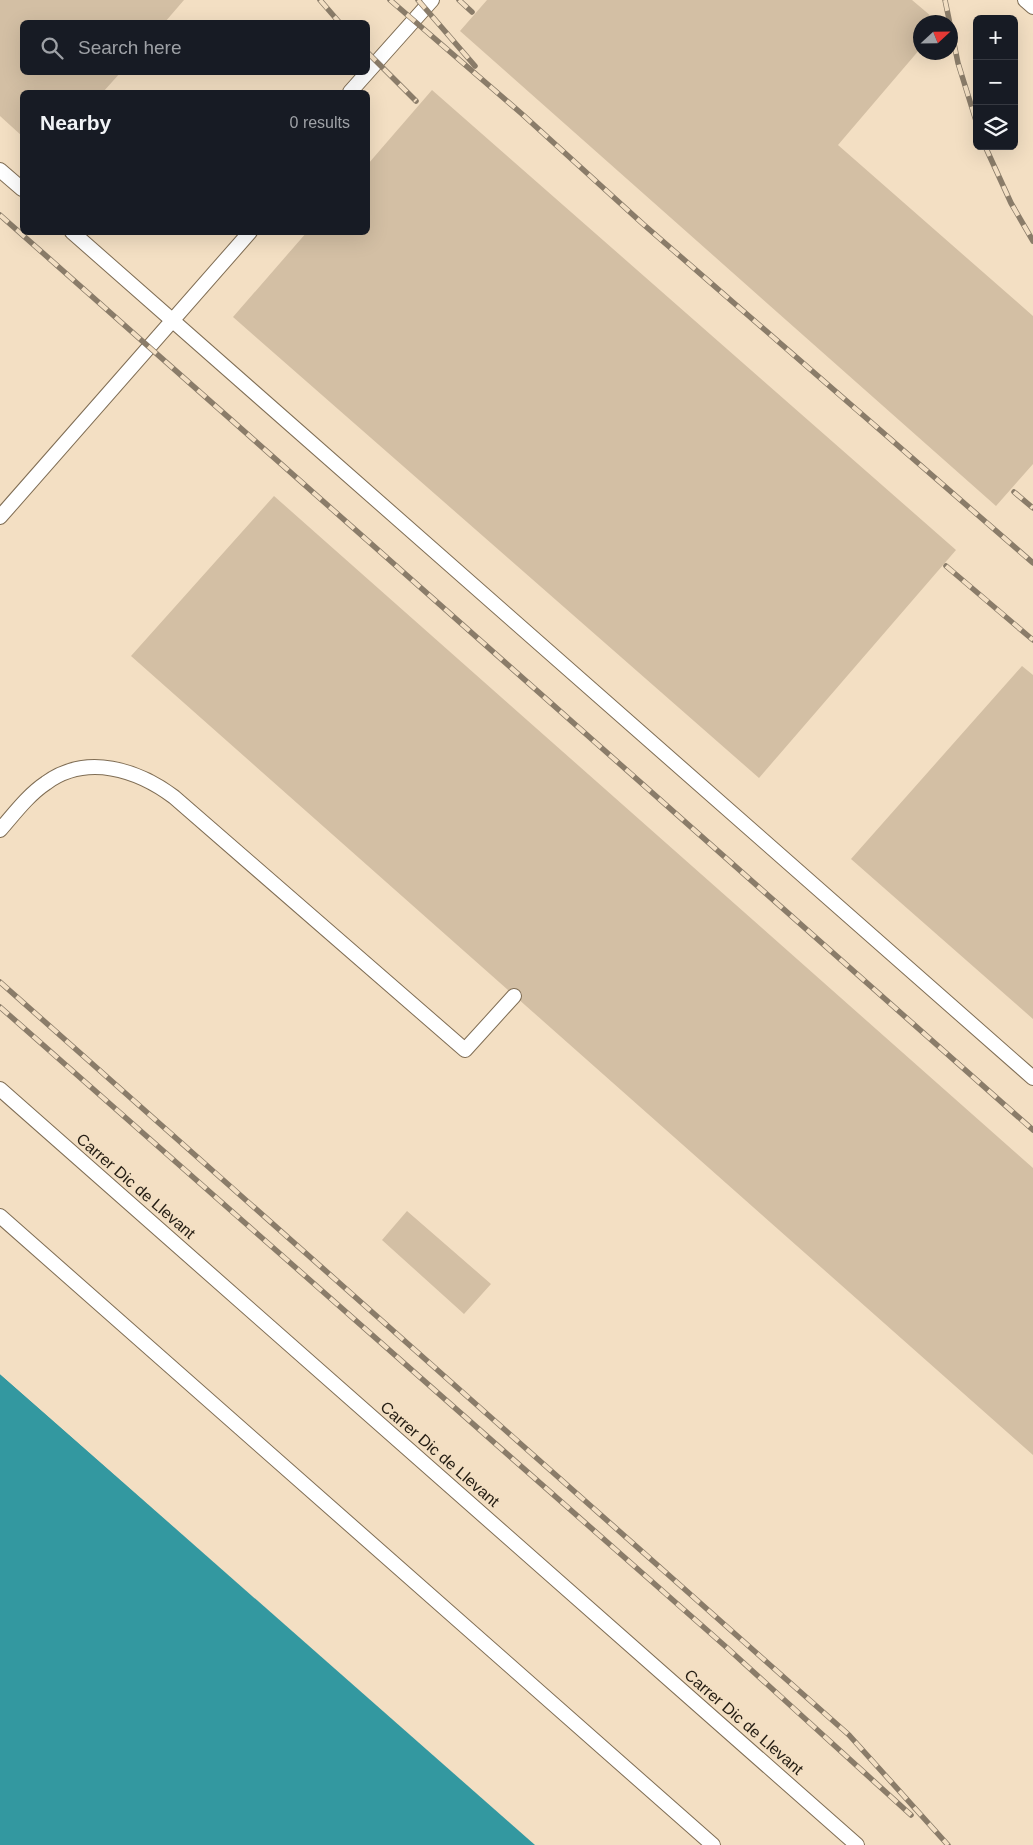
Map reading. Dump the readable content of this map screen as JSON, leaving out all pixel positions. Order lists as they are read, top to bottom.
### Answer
{
  "streets": {
    "lane": ["Carrer Dic de Llevant"]
  },
  "north": "right",
  "page": {
    "map_buttons": ["+", "−"],
    "search": "Search here",
    "heading": ["Nearby", "0 results"]
  }
}
